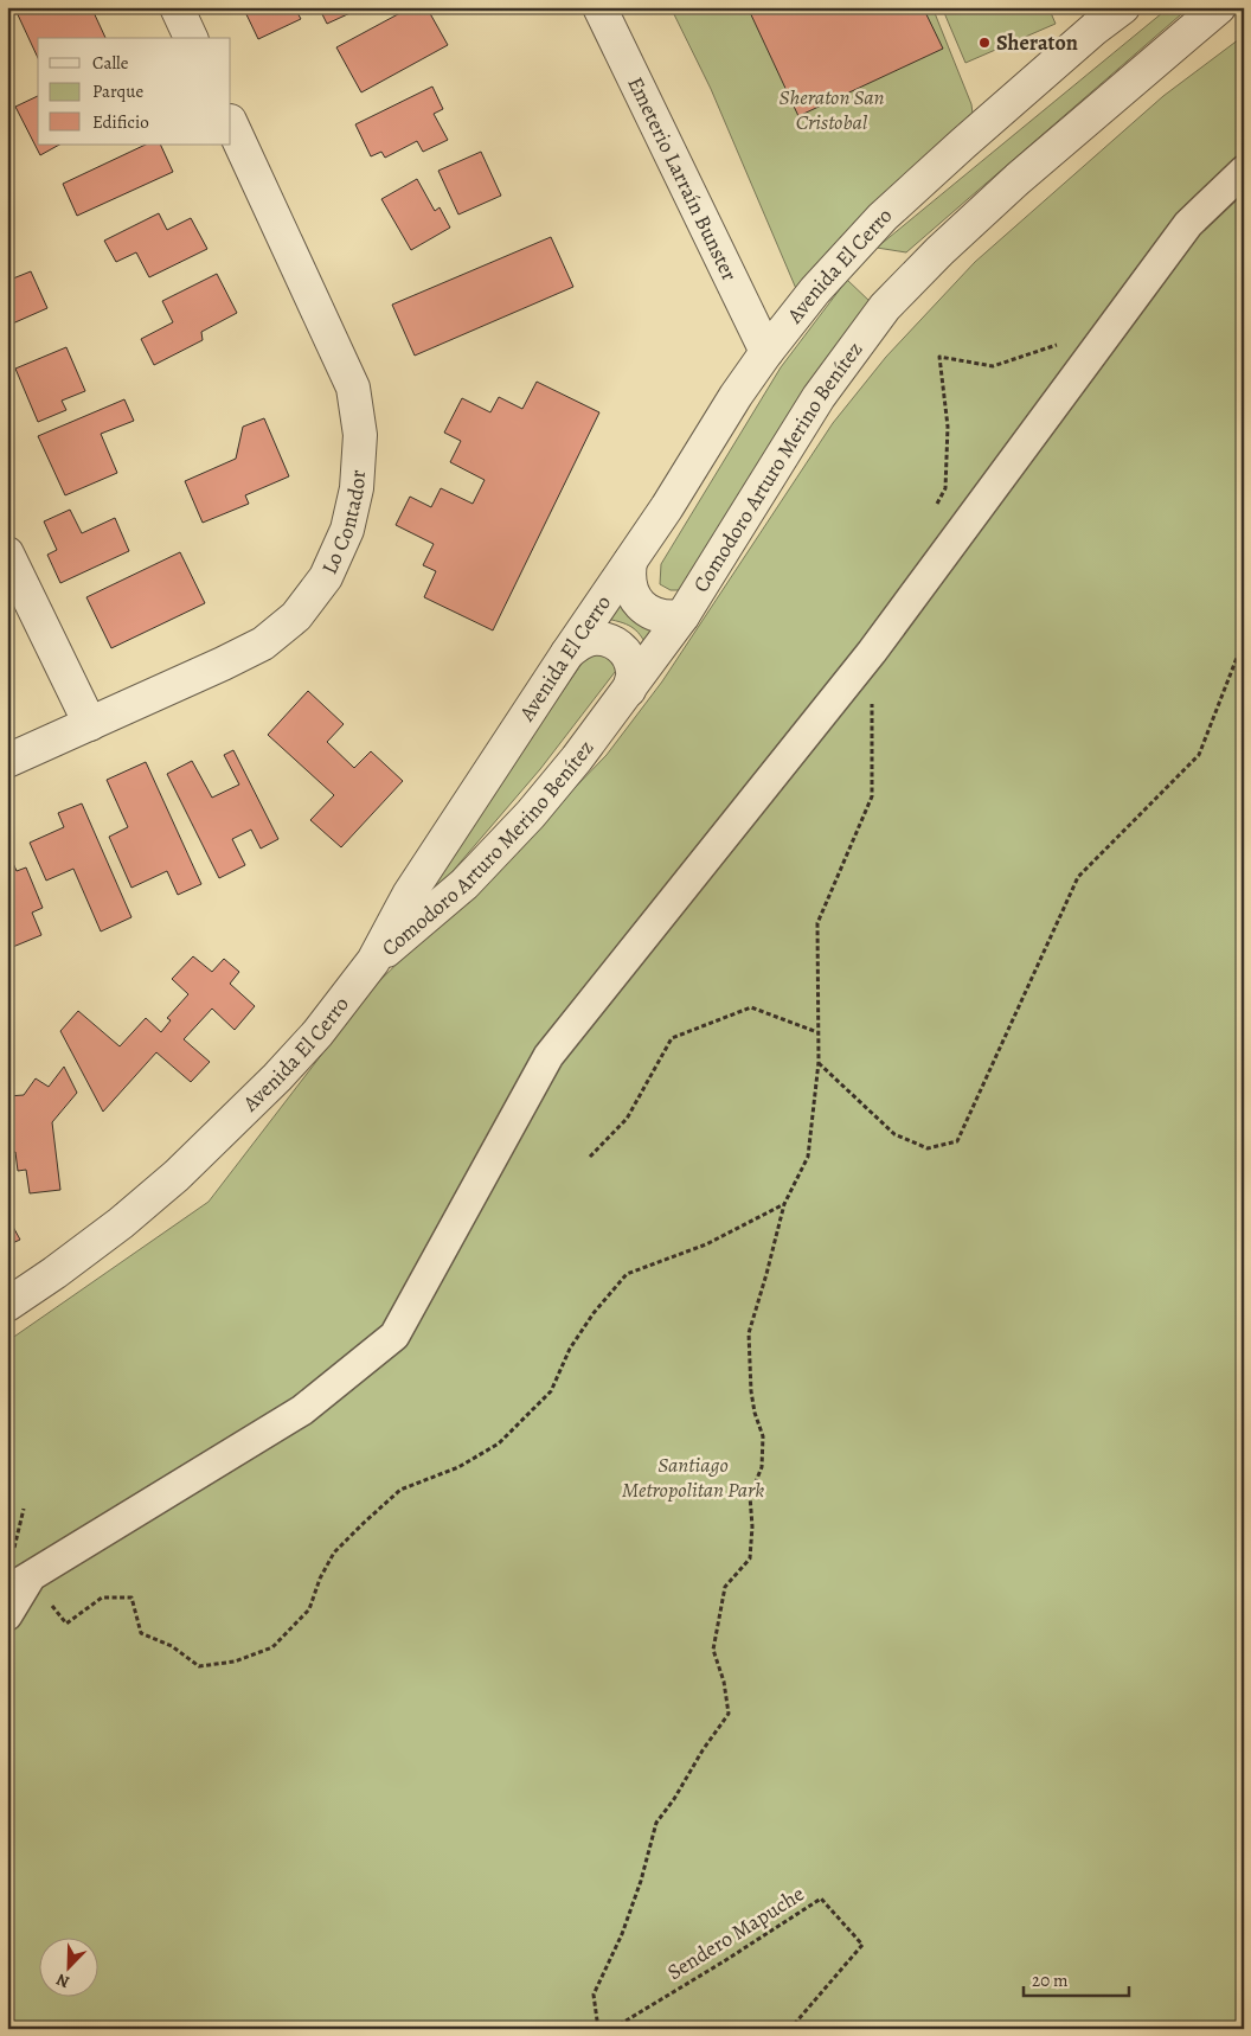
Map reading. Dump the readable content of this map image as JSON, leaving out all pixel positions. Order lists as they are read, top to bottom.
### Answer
{
  "streets": {
    "street": [
      "Emeterio Larraín Bunster",
      "Avenida El Cerro",
      "Comodoro Arturo Merino Benítez",
      "Lo Contador"
    ],
    "path": ["Sendero Mapuche"]
  },
  "crossings": [
    ["Emeterio Larraín Bunster", "Avenida El Cerro"],
    ["Avenida El Cerro", "Comodoro Arturo Merino Benítez"]
  ],
  "parks": ["Sheraton San Cristobal", "Santiago Metropolitan Park"],
  "places": ["Sheraton"],
  "legend": ["Calle", "Parque", "Edificio"],
  "scale_bar": "20 m",
  "north": "bottom left"
}
